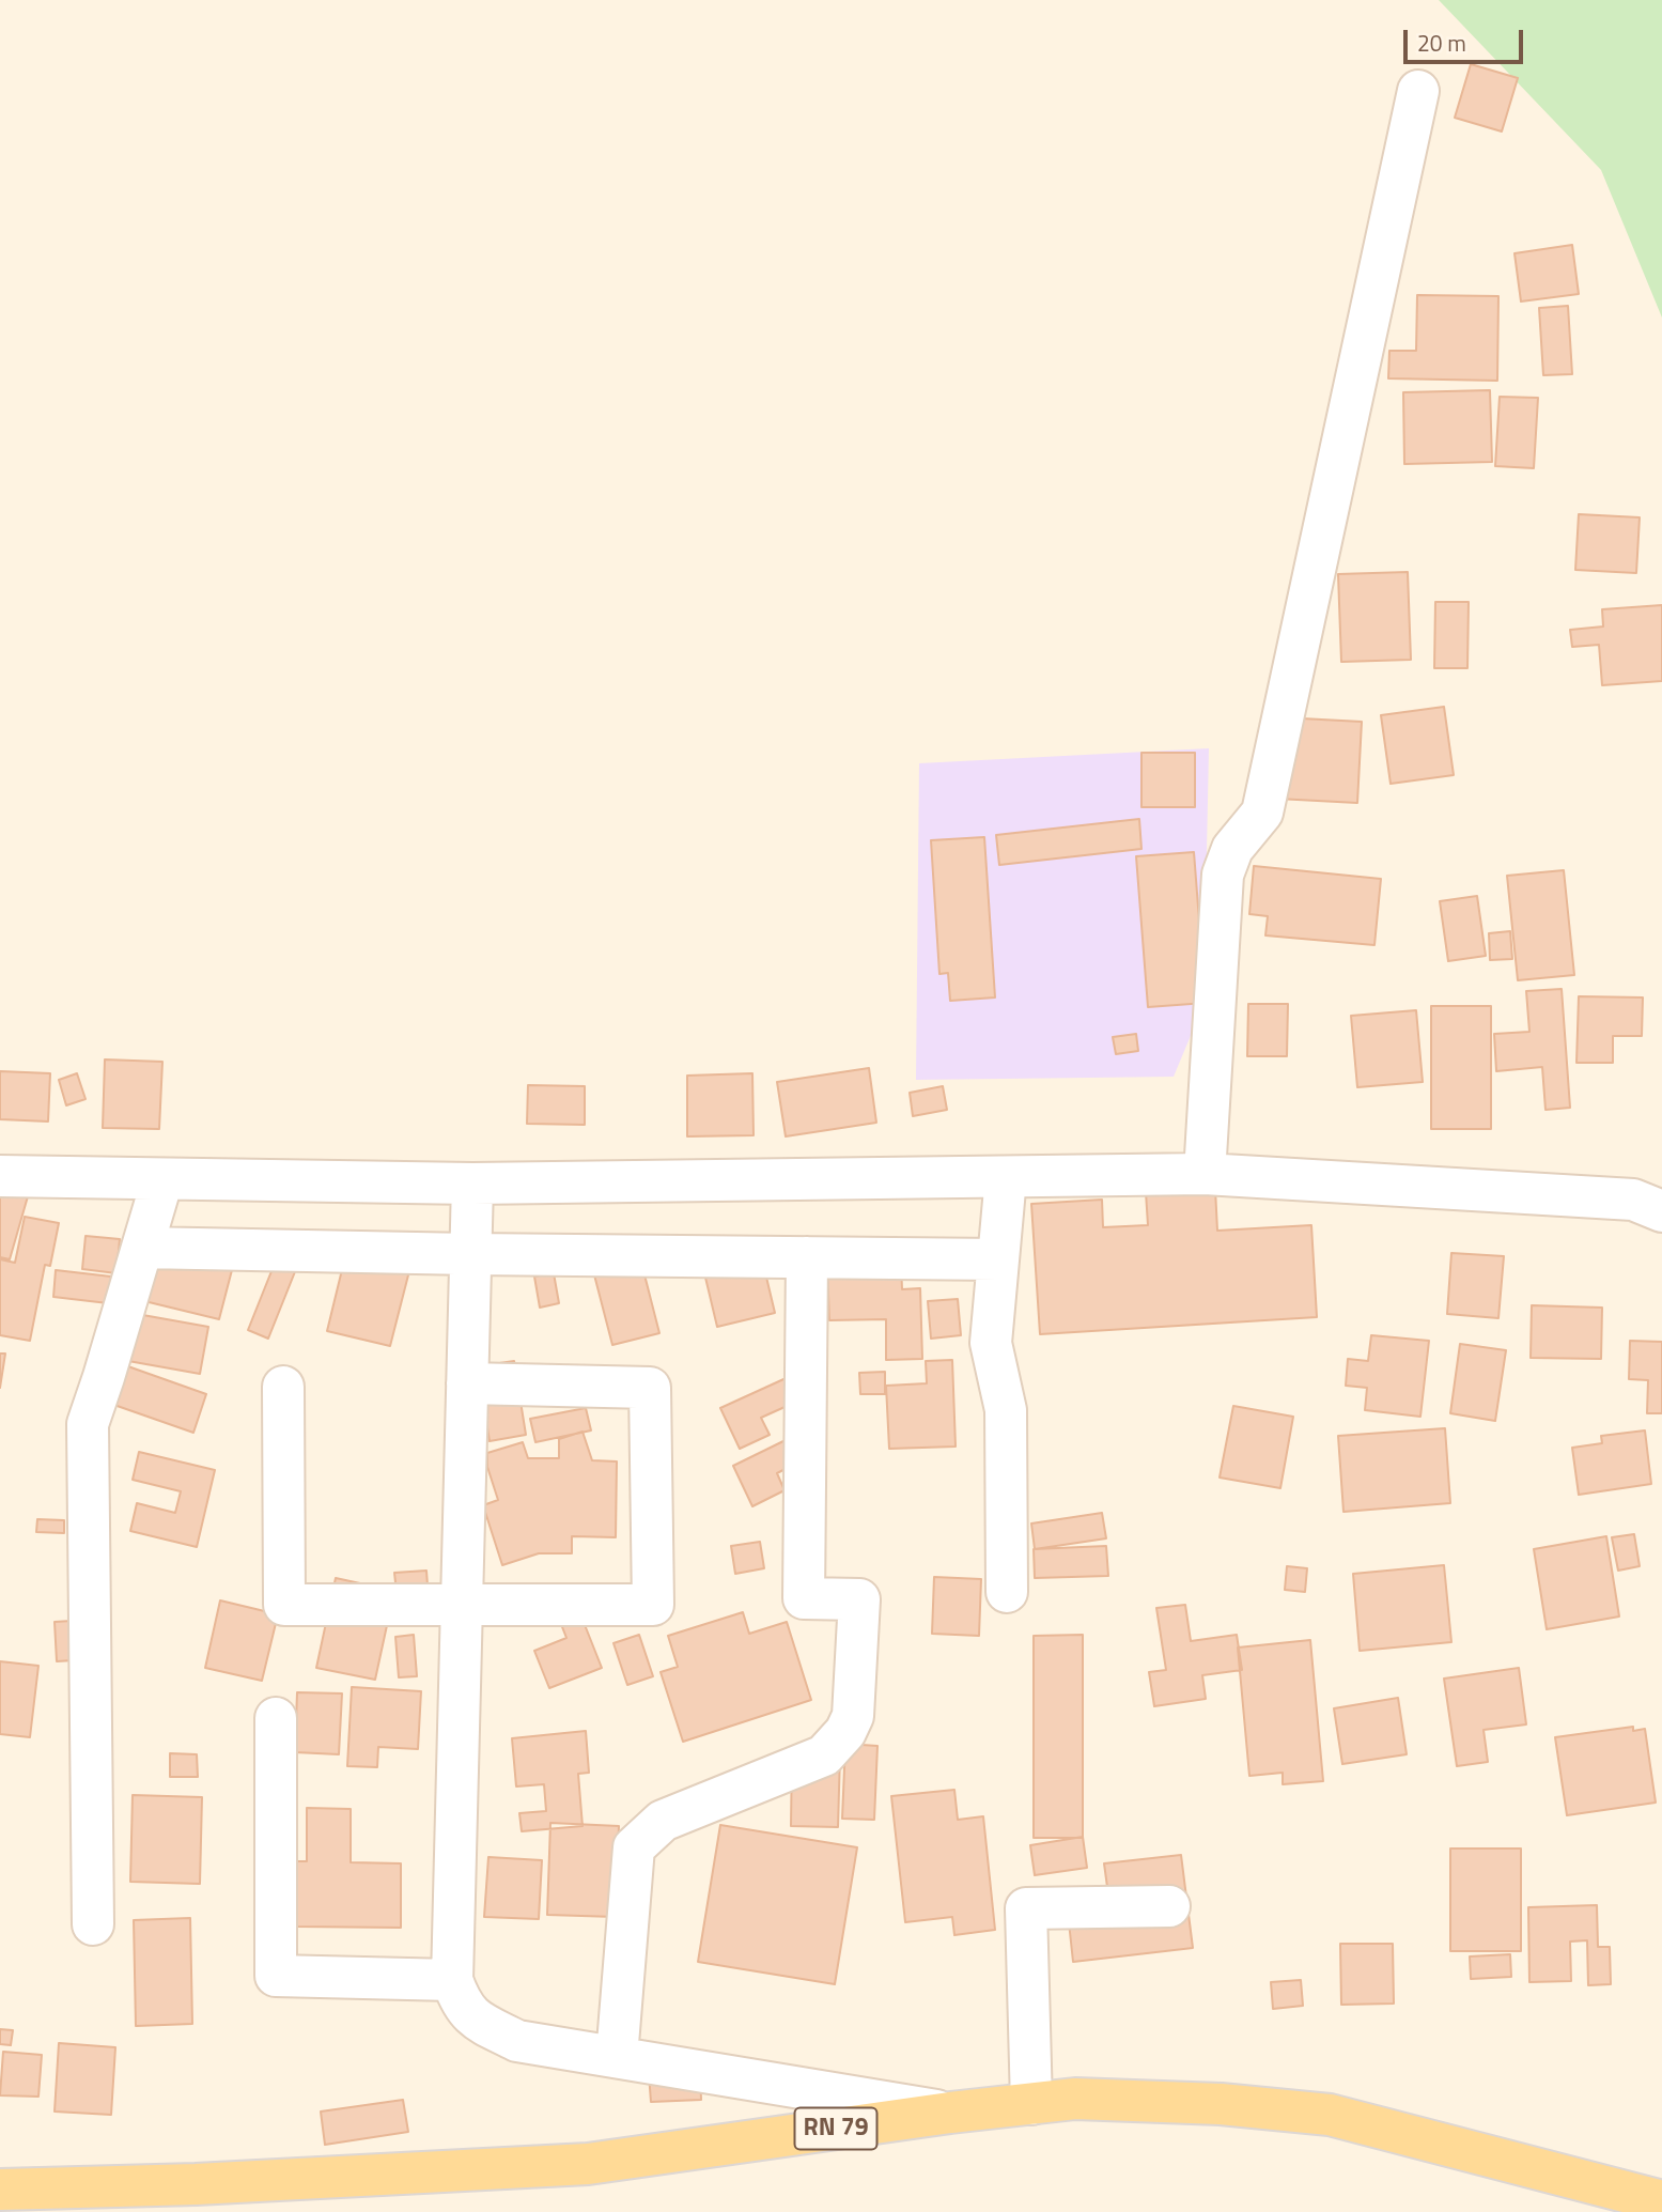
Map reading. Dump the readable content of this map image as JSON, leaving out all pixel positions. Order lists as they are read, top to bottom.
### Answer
{
  "streets": {
    "main road": ["RN 79"]
  },
  "scale_bar": "20 m"
}
